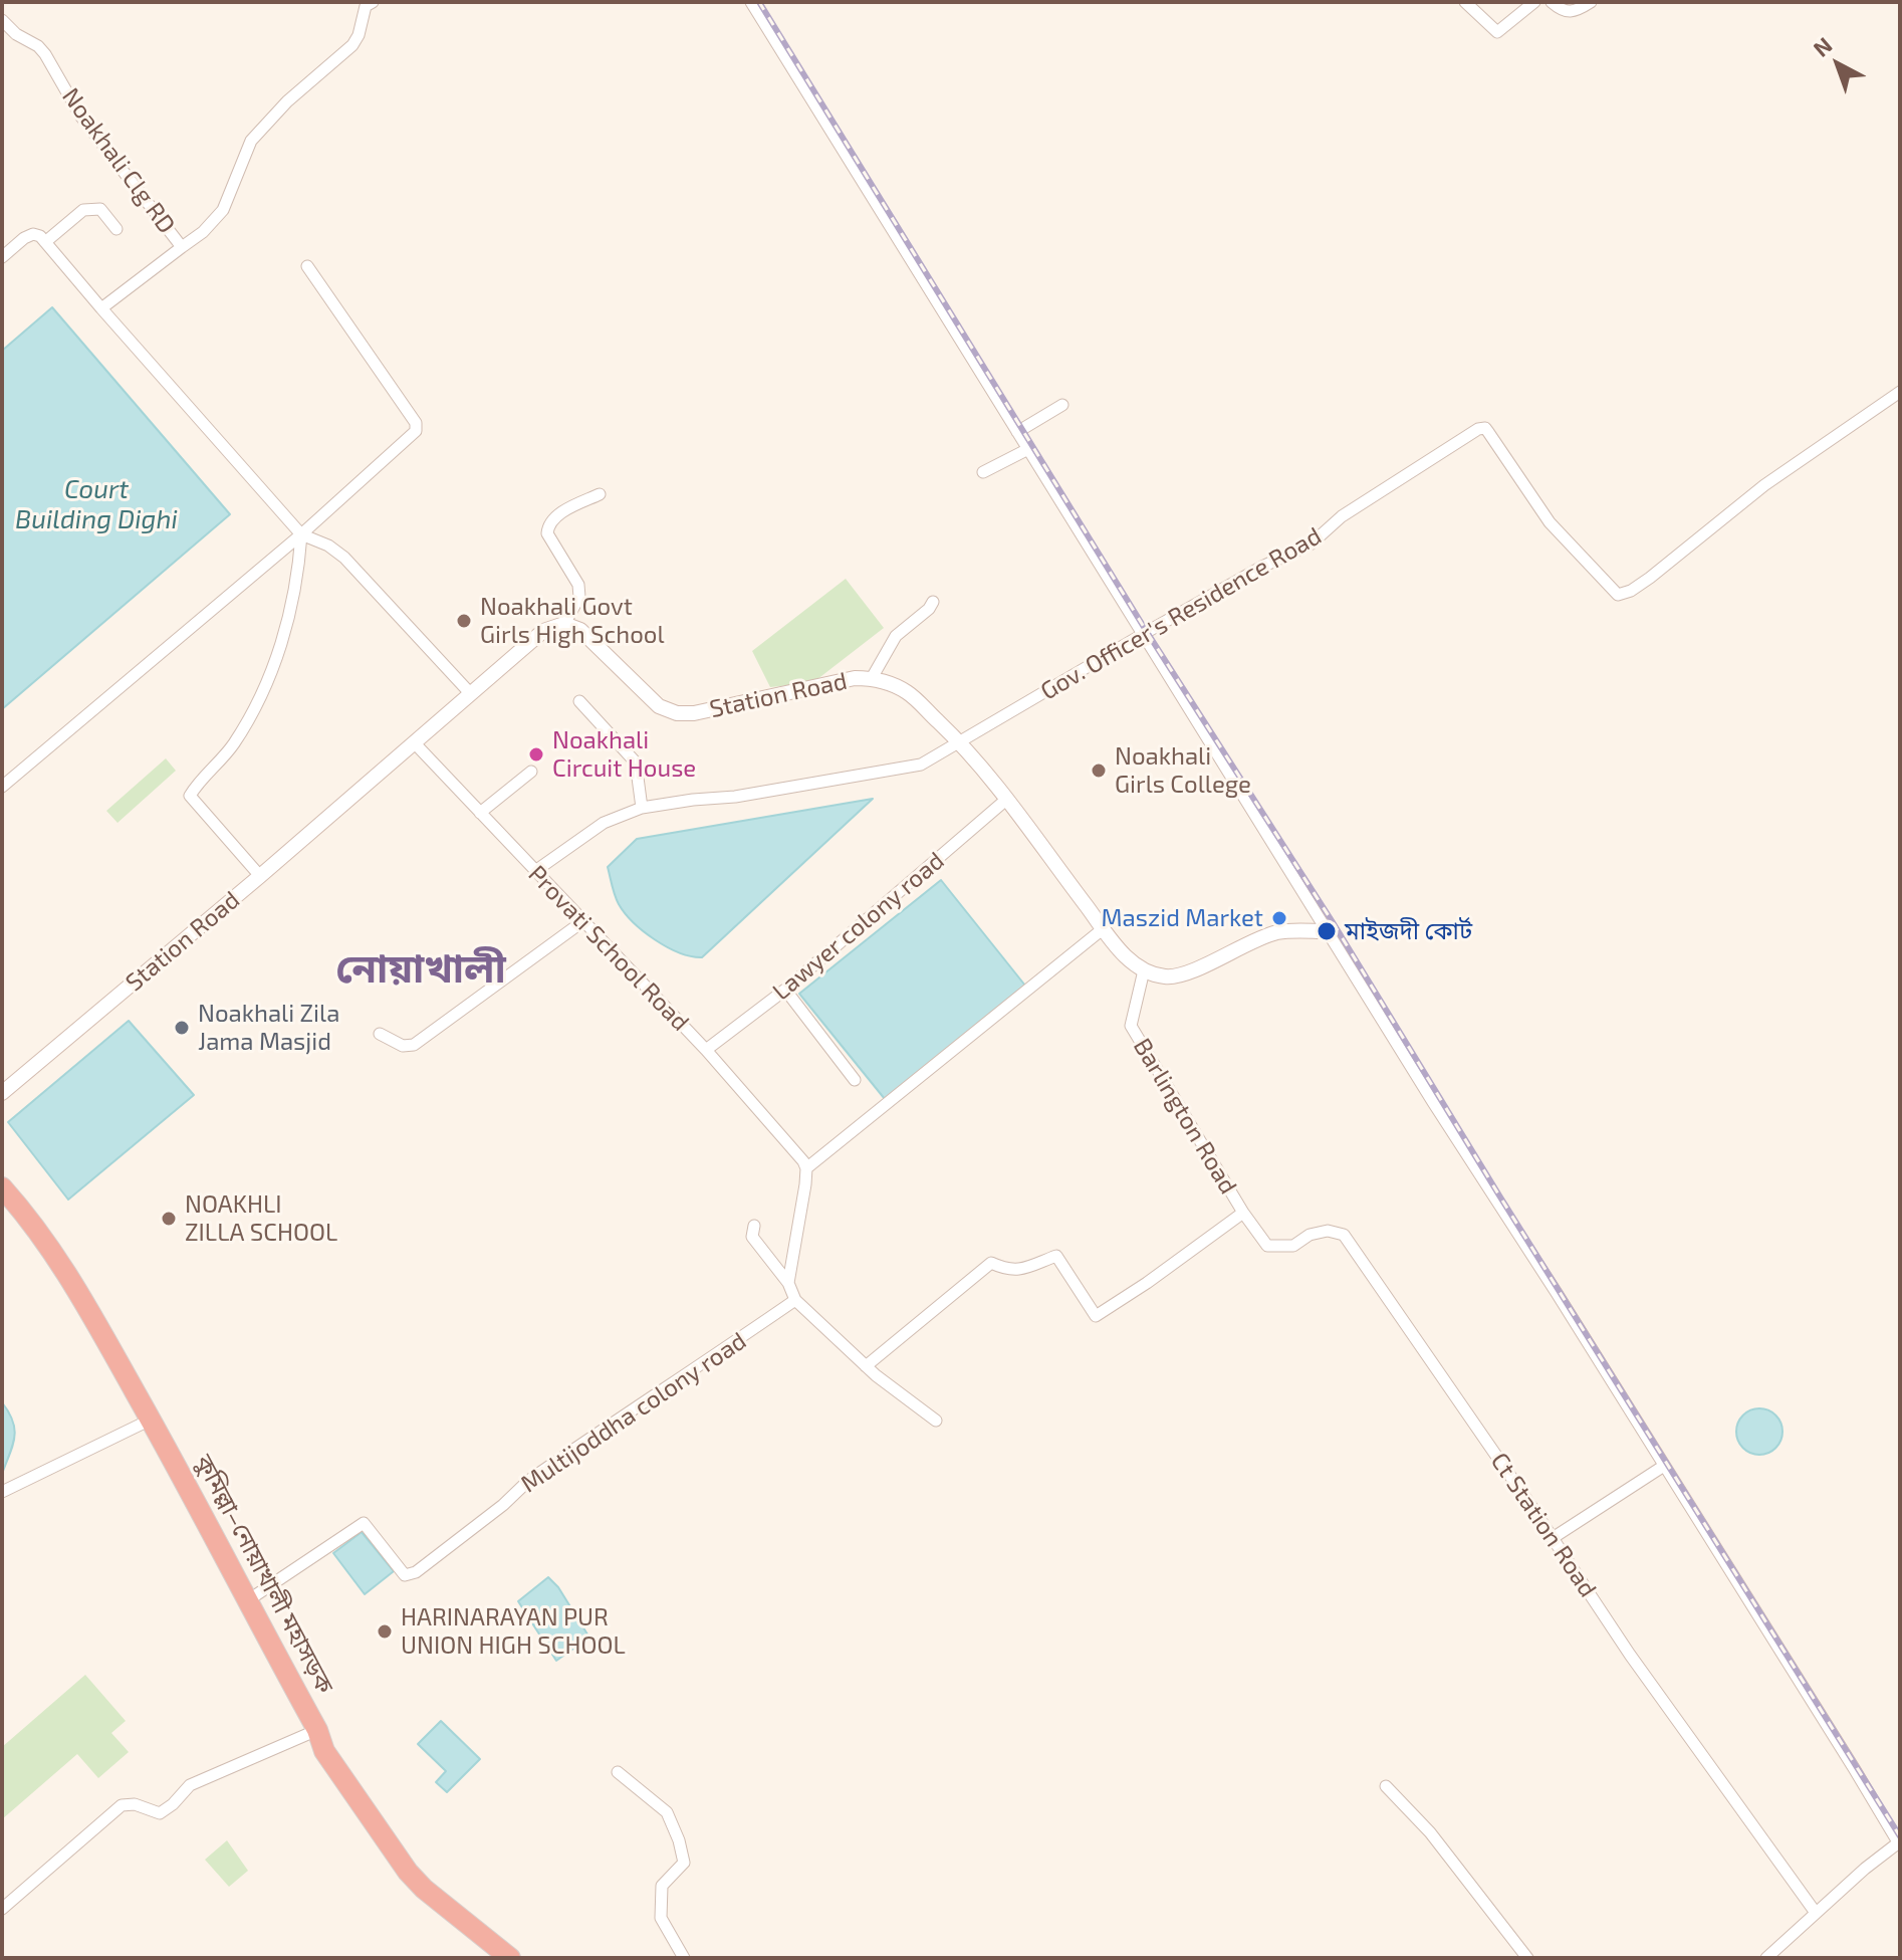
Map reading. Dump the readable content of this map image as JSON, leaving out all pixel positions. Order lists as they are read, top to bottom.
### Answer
{
  "streets": {
    "highway": ["কুমিল্লা–নোয়াখালী মহাসড়ক"],
    "street": [
      "Noakhali Clg RD",
      "Gov. Officer's Residence Road",
      "Station Road",
      "Lawyer colony road",
      "Provati School Road",
      "Barlington Road",
      "Multijoddha colony road",
      "Ct Station Road"
    ]
  },
  "crossings": [
    ["Gov. Officer's Residence Road", "Station Road"],
    ["Gov. Officer's Residence Road", "Provati School Road"],
    ["Station Road", "Lawyer colony road"],
    ["Station Road", "Provati School Road"],
    ["Station Road", "Barlington Road"],
    ["Lawyer colony road", "Provati School Road"],
    ["Barlington Road", "Ct Station Road"],
    ["Multijoddha colony road", "কুমিল্লা–নোয়াখালী মহাসড়ক"]
  ],
  "districts": ["নোয়াখালী"],
  "water": ["Court Building Dighi"],
  "places": [
    "Noakhali Govt Girls High School",
    "Noakhali Circuit House",
    "Noakhali Girls College",
    "Maszid Market",
    "মাইজদী কোর্ট",
    "Noakhali Zila Jama Masjid",
    "NOAKHLI ZILLA SCHOOL",
    "HARINARAYAN PUR UNION HIGH SCHOOL"
  ],
  "north": "top left"
}
